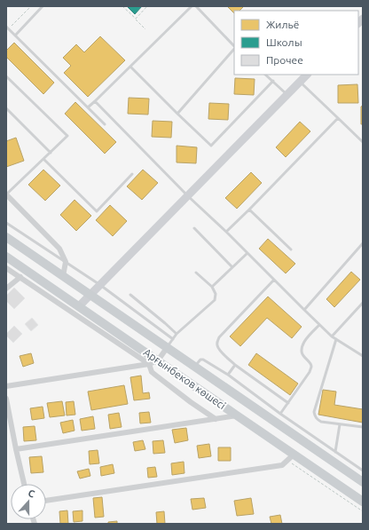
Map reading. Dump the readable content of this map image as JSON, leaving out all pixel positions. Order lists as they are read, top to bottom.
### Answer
{
  "streets": {
    "main road": ["Арғынбеков көшесі"]
  },
  "legend": ["Жильё", "Школы", "Прочее"],
  "north": "top"
}
